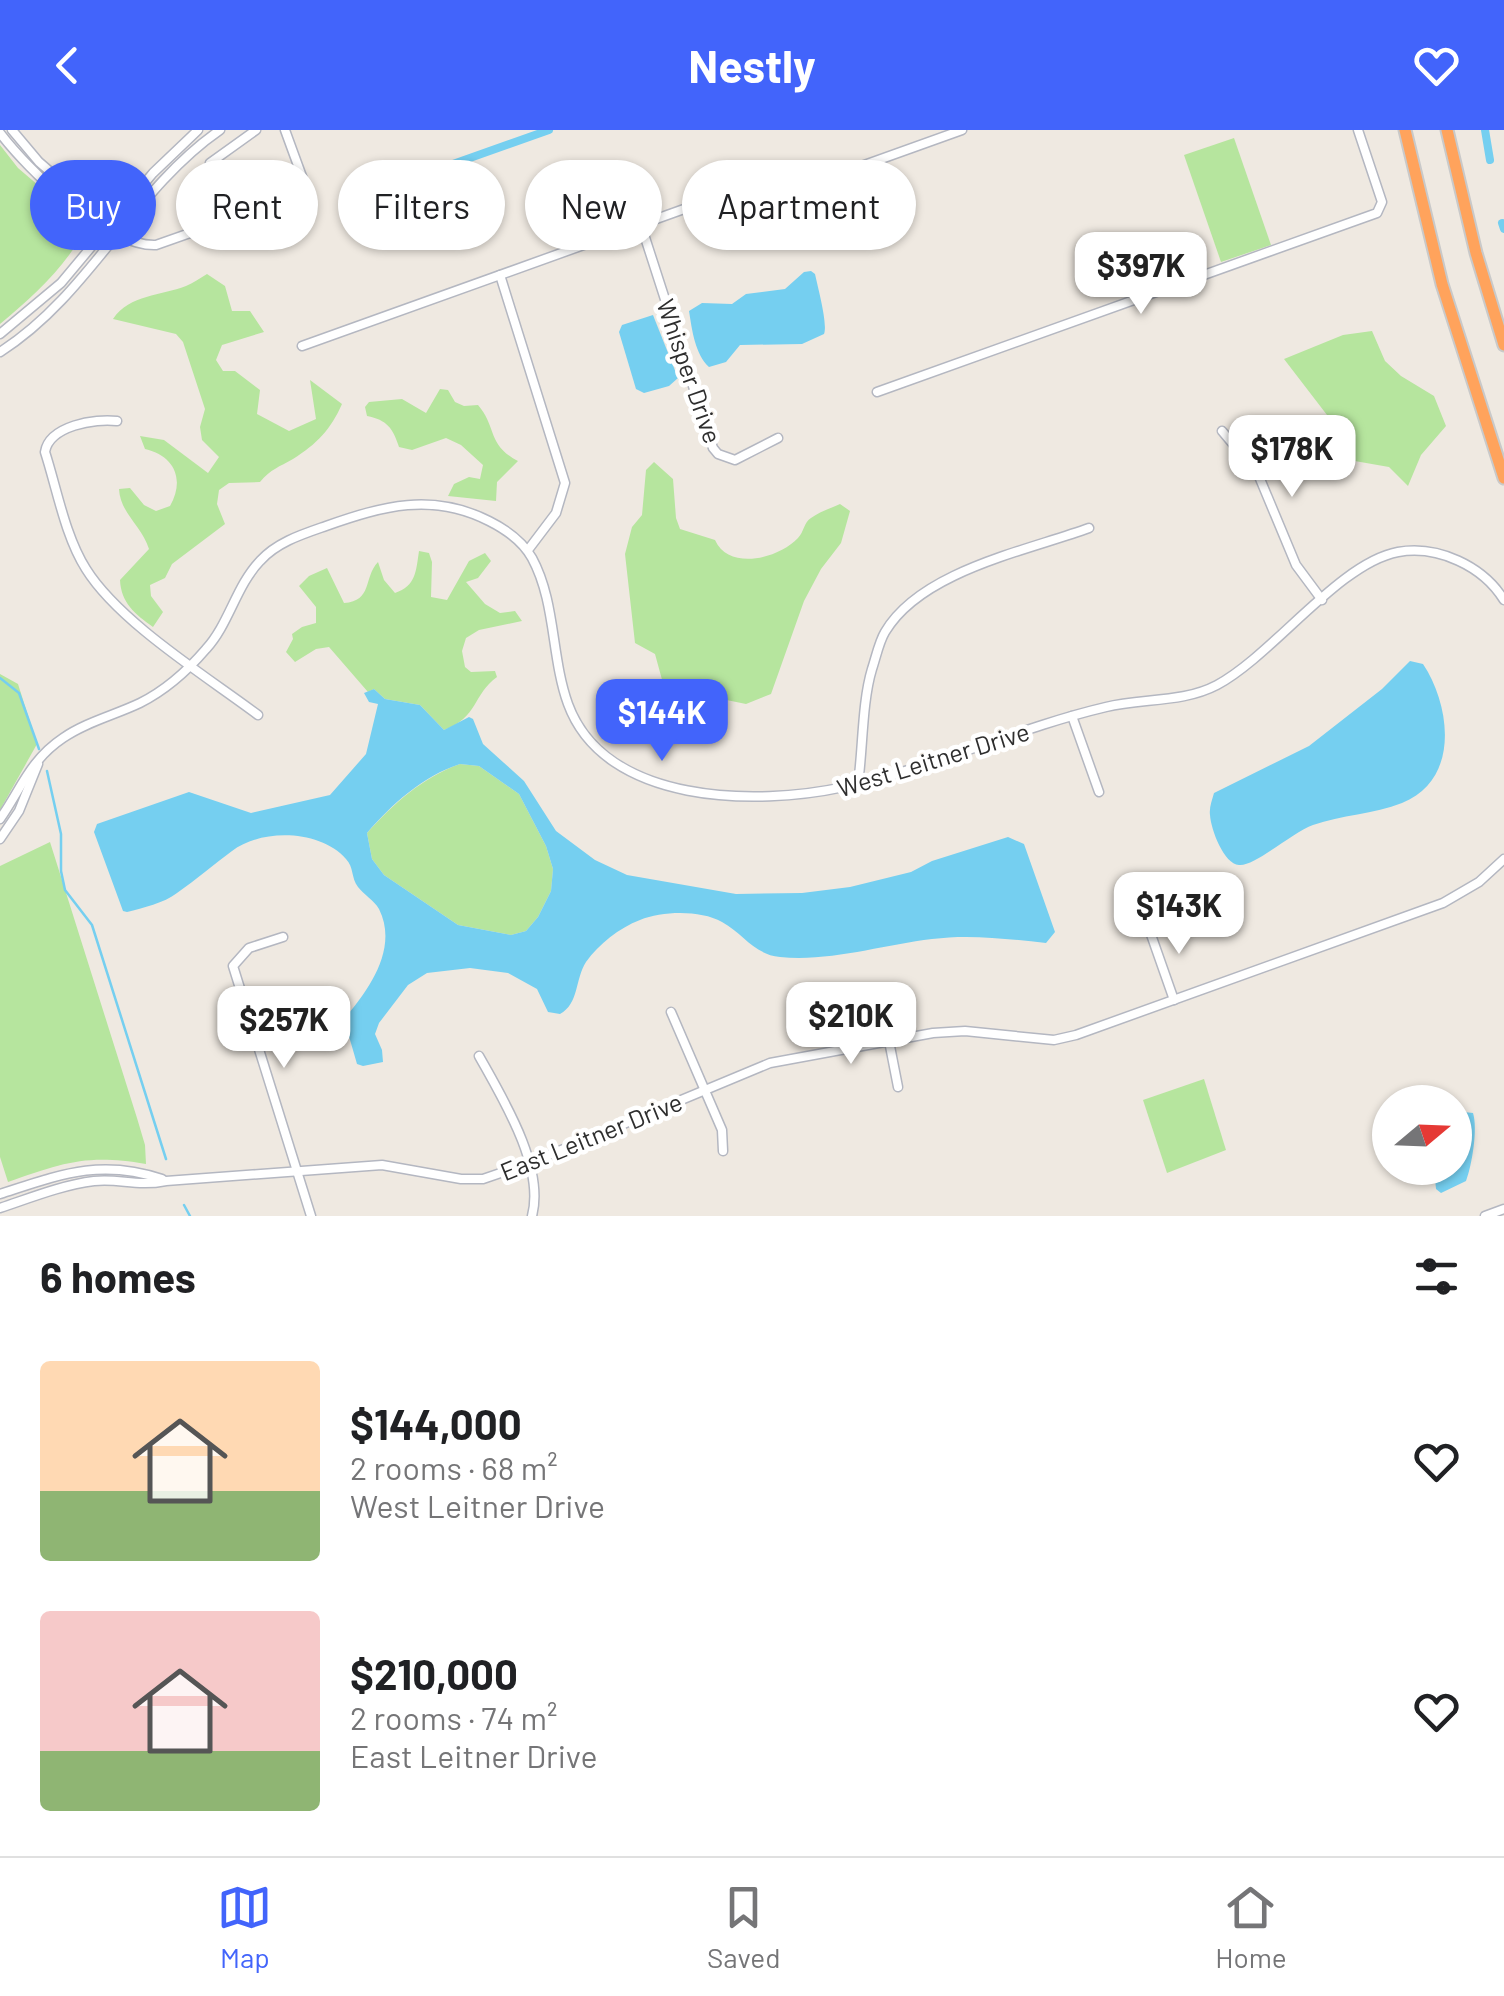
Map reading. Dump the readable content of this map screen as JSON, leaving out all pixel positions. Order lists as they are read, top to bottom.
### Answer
{
  "streets": {
    "street": ["Whisper Drive", "West Leitner Drive", "East Leitner Drive"]
  },
  "north": "right",
  "page": {
    "header": "Nestly",
    "chip": [
      "Buy",
      "Rent",
      "Filters",
      "New",
      "Apartment"
    ],
    "price": [
      "$397K",
      "$178K",
      "$144K",
      "$143K",
      "$210K",
      "$257K"
    ],
    "heading": "6 homes",
    "list": [
      {
        "name": "$144,000",
        "note": "2 rooms · 68 m² · West Leitner Drive"
      },
      {
        "name": "$210,000",
        "note": "2 rooms · 74 m² · East Leitner Drive"
      }
    ],
    "tabs": ["Map", "Saved", "Home"]
  }
}
